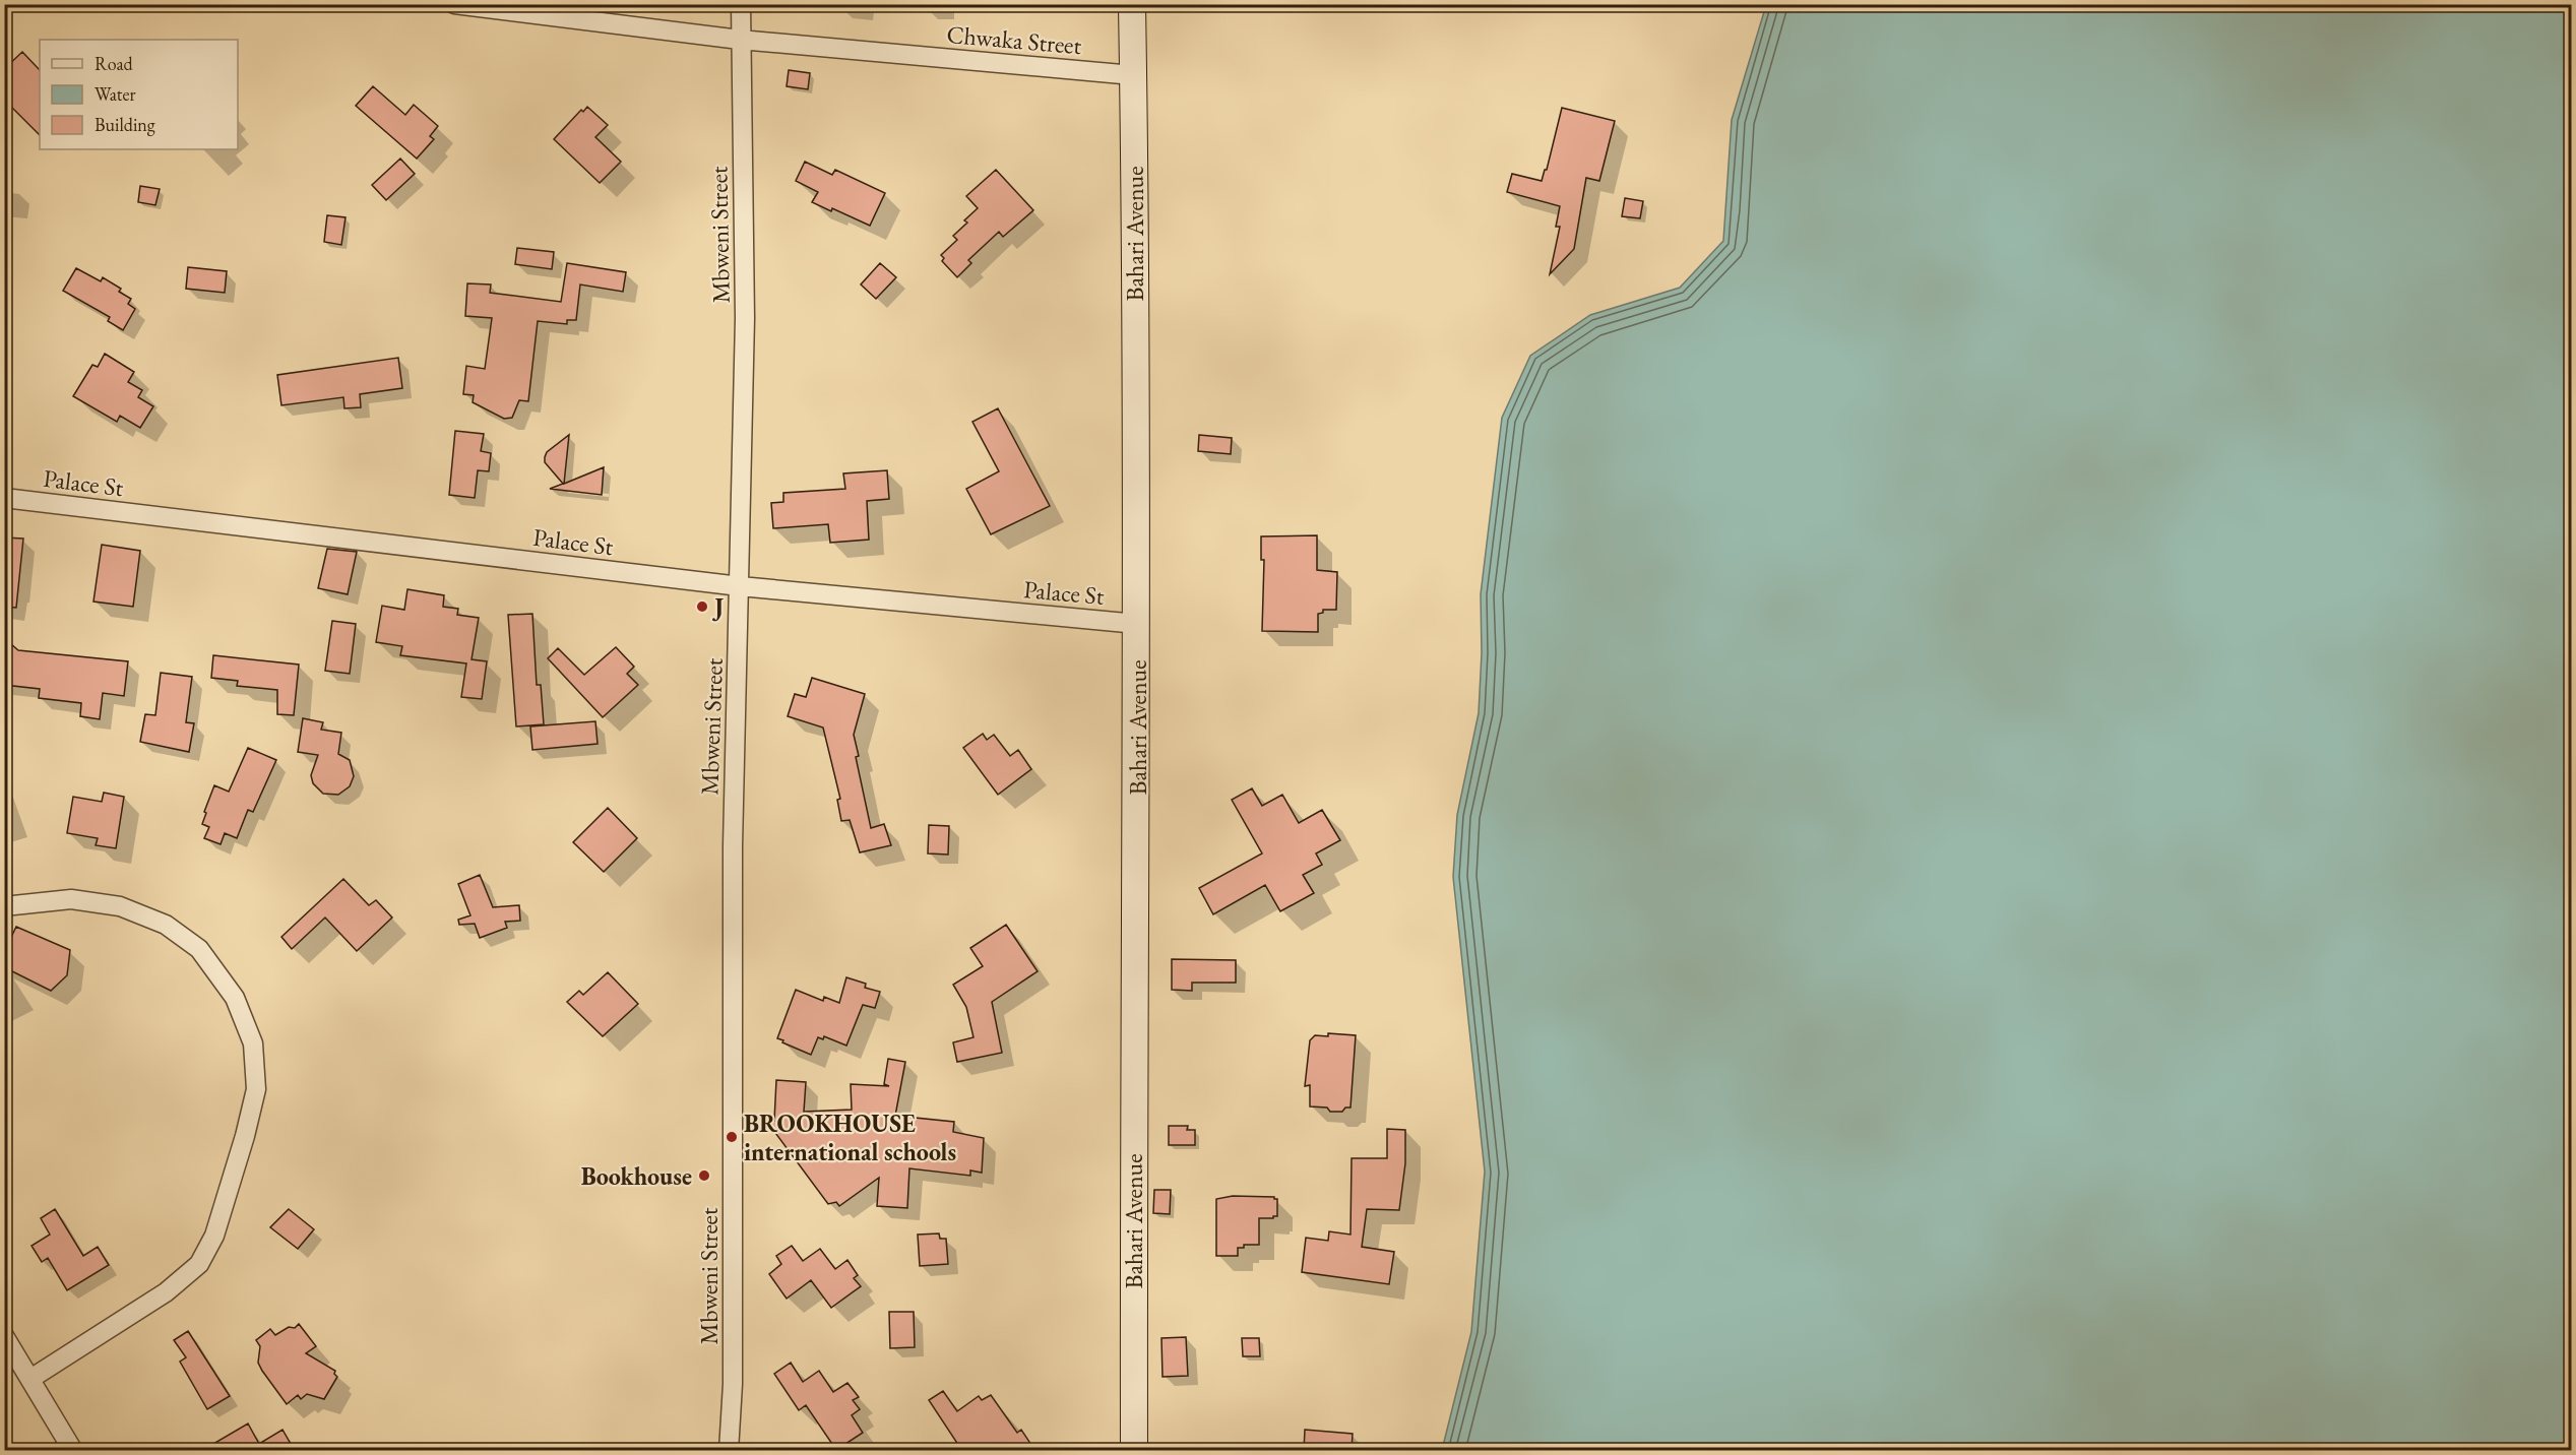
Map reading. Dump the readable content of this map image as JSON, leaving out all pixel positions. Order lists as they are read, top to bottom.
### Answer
{
  "streets": {
    "street": [
      "Chwaka Street",
      "Bahari Avenue",
      "Mbweni Street",
      "Palace St"
    ]
  },
  "crossings": [
    ["Chwaka Street", "Bahari Avenue"],
    ["Chwaka Street", "Mbweni Street"],
    ["Bahari Avenue", "Palace St"],
    ["Mbweni Street", "Palace St"]
  ],
  "places": ["J", "BROOKHOUSE international schools", "Bookhouse"],
  "legend": ["Road", "Water", "Building"]
}
